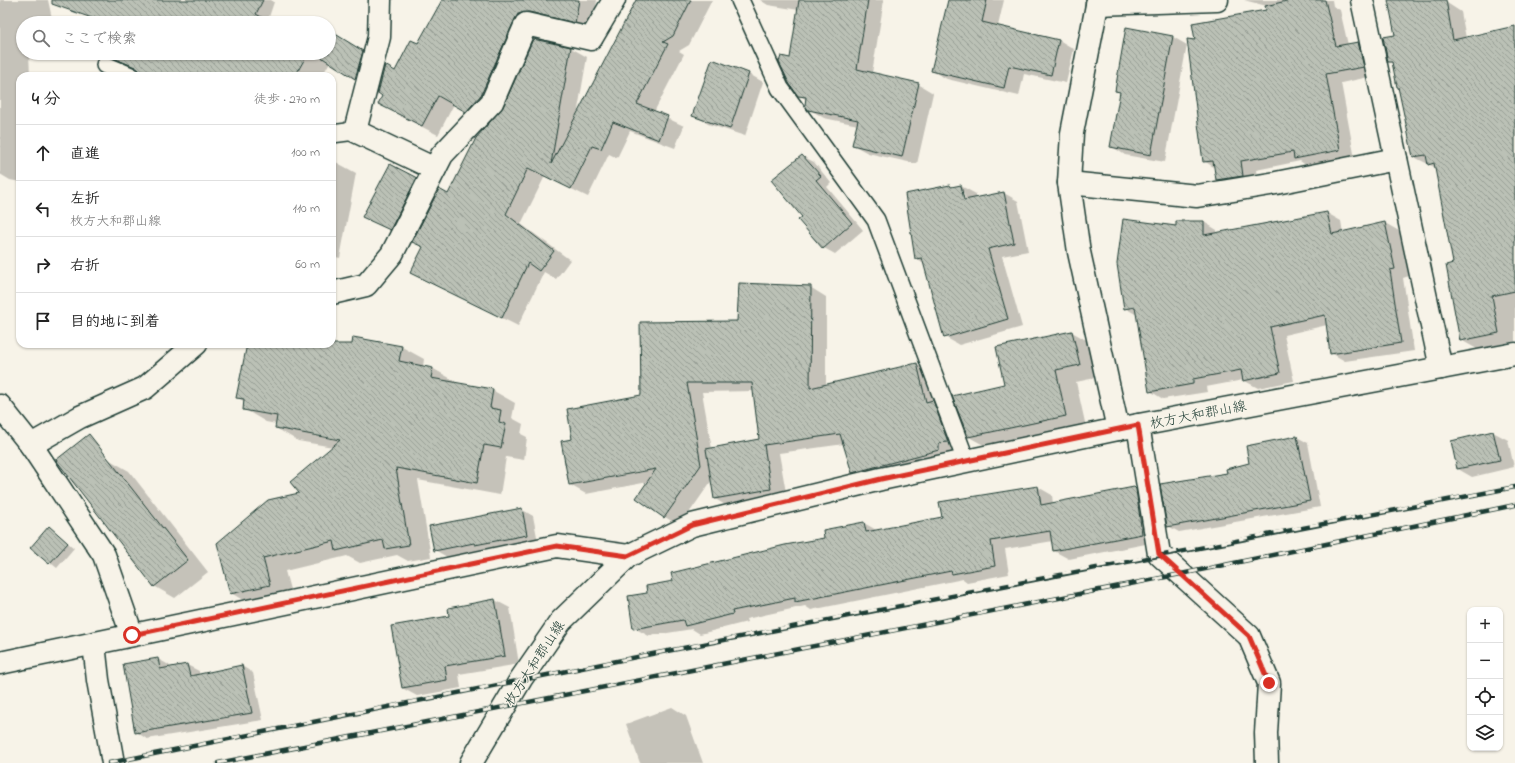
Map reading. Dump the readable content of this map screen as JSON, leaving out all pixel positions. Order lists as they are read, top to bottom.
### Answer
{
  "streets": {
    "street": ["枚方大和郡山線"]
  },
  "page": {
    "search": "ここで検索",
    "heading": ["4 分", "徒歩 · 270 m"],
    "list": [
      ["直進", "100 m"],
      ["左折", "枚方大和郡山線", "110 m"],
      ["右折", "60 m"],
      "目的地に到着"
    ],
    "map_buttons": ["+", "−"]
  }
}
